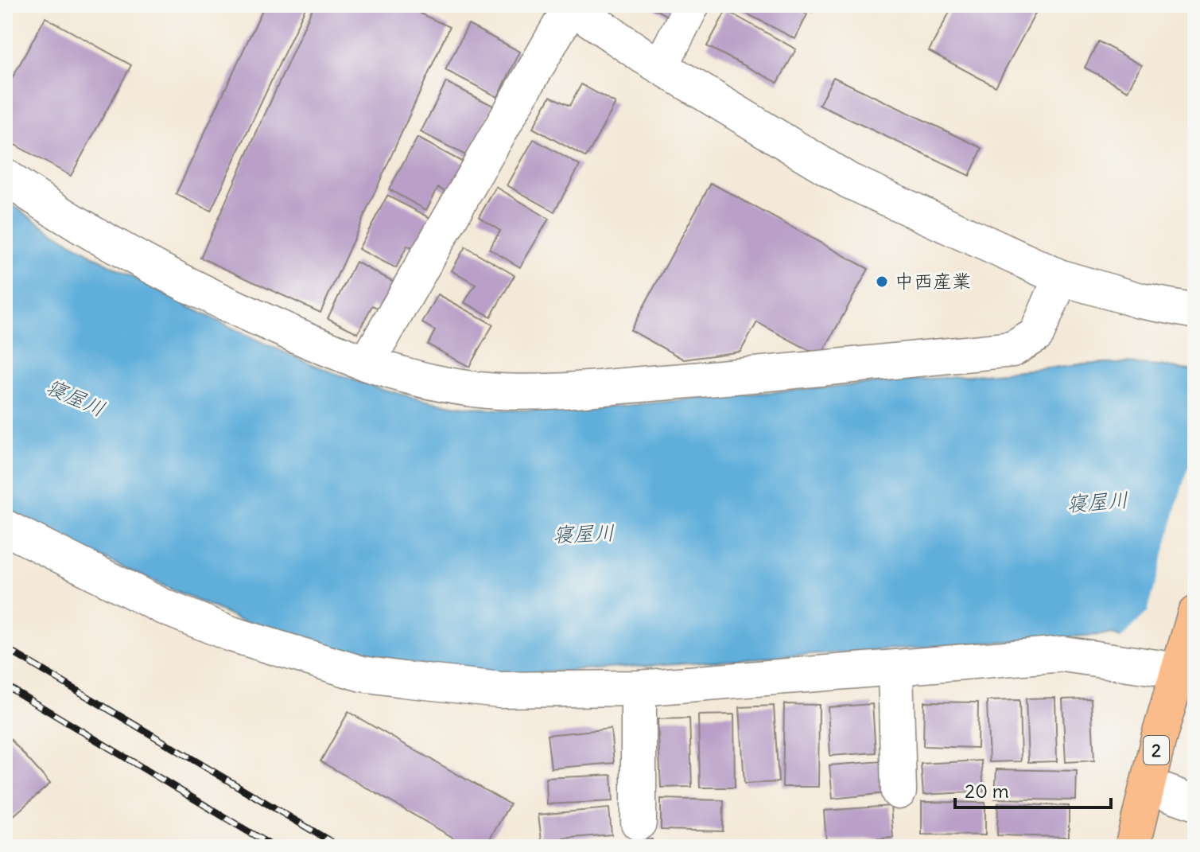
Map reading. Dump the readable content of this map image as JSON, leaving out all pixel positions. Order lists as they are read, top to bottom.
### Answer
{
  "streets": {
    "main road": ["2"]
  },
  "water": ["寝屋川"],
  "places": ["中西産業"],
  "scale_bar": "20 m"
}
